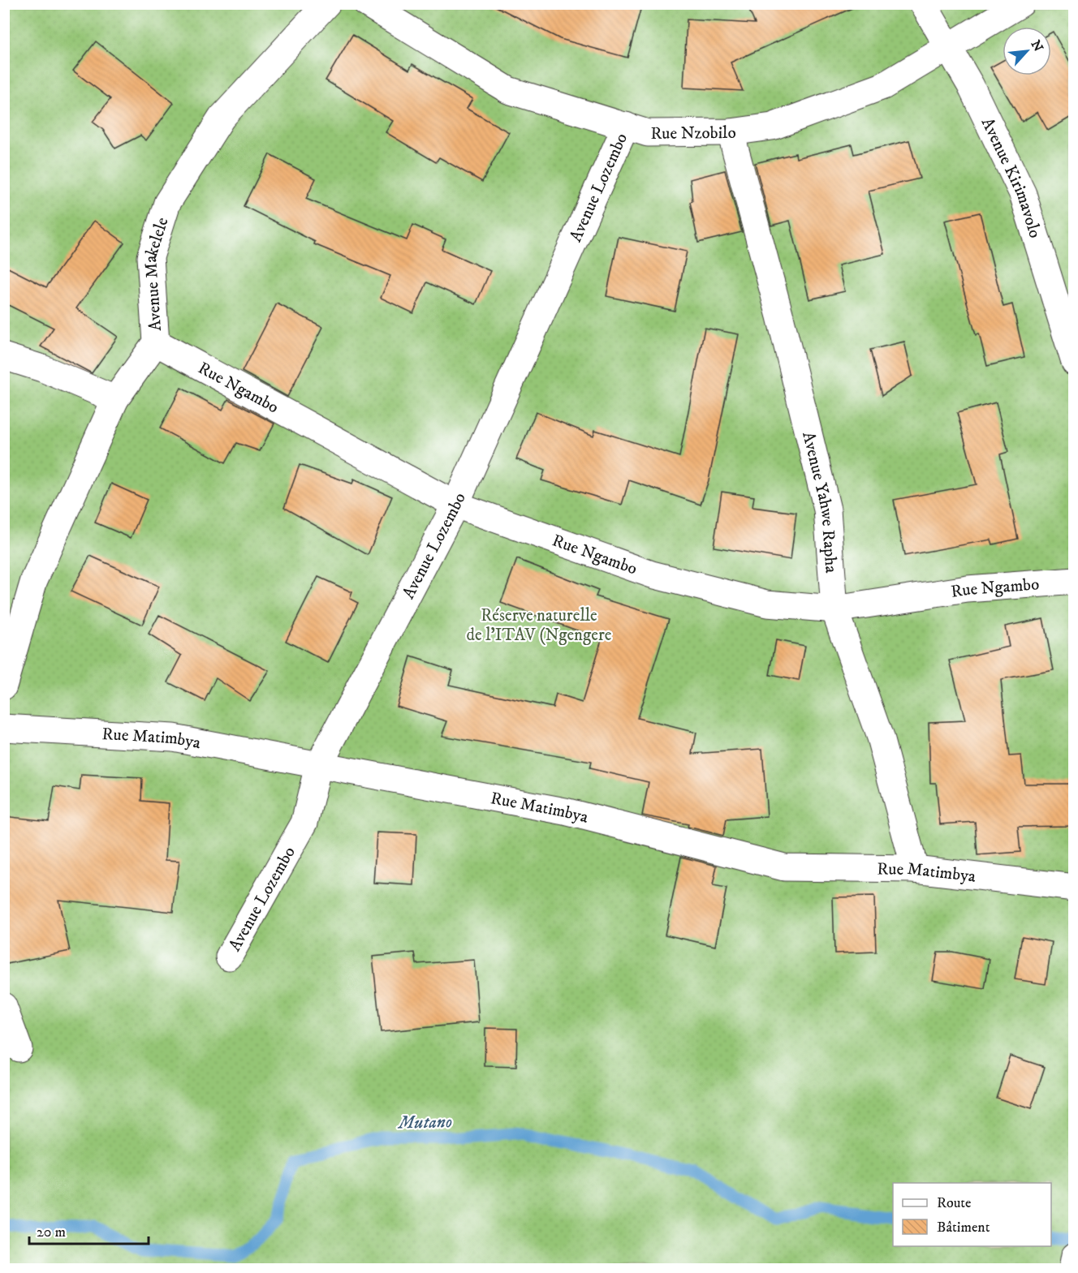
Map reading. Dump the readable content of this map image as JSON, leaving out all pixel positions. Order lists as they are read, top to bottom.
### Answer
{
  "streets": {
    "street": [
      "Rue Nzobilo",
      "Avenue Kirimavolo",
      "Avenue Lozembo",
      "Avenue Makelele",
      "Rue Ngambo",
      "Avenue Yahwe Rapha",
      "Rue Matimbya"
    ]
  },
  "crossings": [
    ["Rue Nzobilo", "Avenue Kirimavolo"],
    ["Rue Nzobilo", "Avenue Lozembo"],
    ["Rue Nzobilo", "Avenue Yahwe Rapha"],
    ["Avenue Lozembo", "Rue Ngambo"],
    ["Avenue Lozembo", "Rue Matimbya"],
    ["Avenue Makelele", "Rue Ngambo"],
    ["Rue Ngambo", "Avenue Yahwe Rapha"],
    ["Avenue Yahwe Rapha", "Rue Matimbya"]
  ],
  "water": ["Mutano"],
  "parks": ["Réserve naturelle de l'ITAV (Ngengere"],
  "legend": ["Route", "Bâtiment"],
  "scale_bar": "20 m",
  "north": "top right"
}
